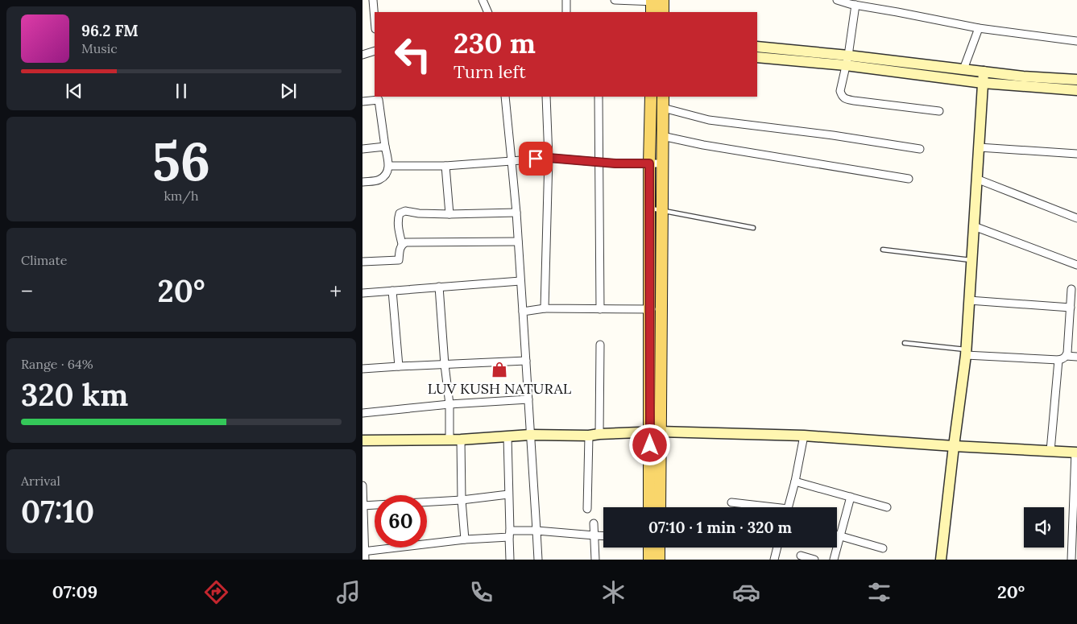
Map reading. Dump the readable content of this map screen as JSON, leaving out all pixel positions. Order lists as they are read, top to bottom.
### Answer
{
  "places": {
    "shop": ["LUV KUSH NATURAL"]
  },
  "page": {
    "turn": ["230 m", "Turn left"],
    "song": ["96.2 FM", "Music"],
    "tile": [
      ["56", "km/h"],
      "Climate",
      ["Range · 64%", "320 km"],
      ["Arrival", "07:10"]
    ],
    "heat": ["−", "20°", "+"],
    "limit": "60",
    "trip": "07:10 · 1 min · 320 m",
    "tabs": ["07:09", "20°"]
  }
}
